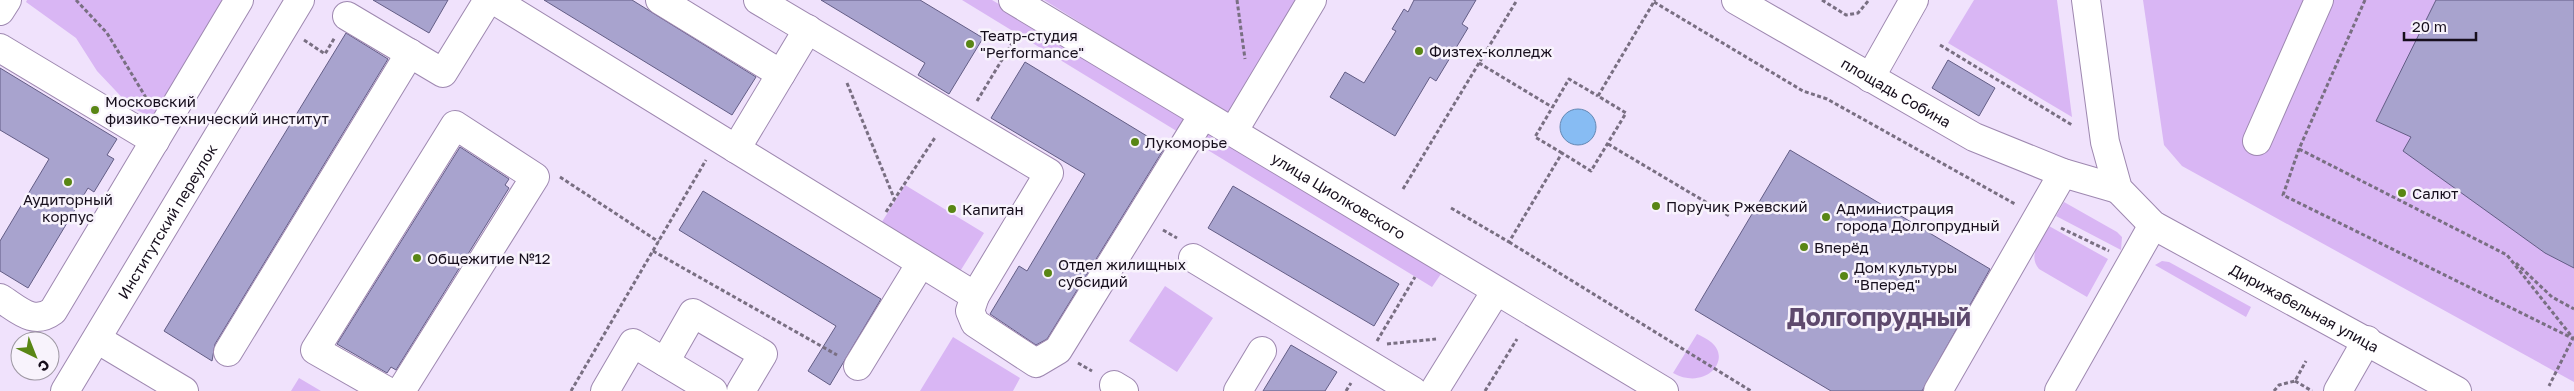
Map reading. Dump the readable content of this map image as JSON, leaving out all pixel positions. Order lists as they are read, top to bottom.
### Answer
{
  "streets": {
    "street": [
      "площадь Собина",
      "улица Циолковского",
      "Институтский переулок",
      "Дирижабельная улица"
    ]
  },
  "districts": ["Долгопрудный"],
  "places": [
    "Театр-студия \"Performance\"",
    "Физтех-колледж",
    "Московский физико-технический институт",
    "Лукоморье",
    "Аудиторный корпус",
    "Салют",
    "Поручик Ржевский",
    "Капитан",
    "Администрация города Долгопрудный",
    "Вперёд",
    "Общежитие №12",
    "Отдел жилищных субсидий",
    "Дом культуры \"Вперед\""
  ],
  "scale_bar": "20 m",
  "north": "bottom right"
}
